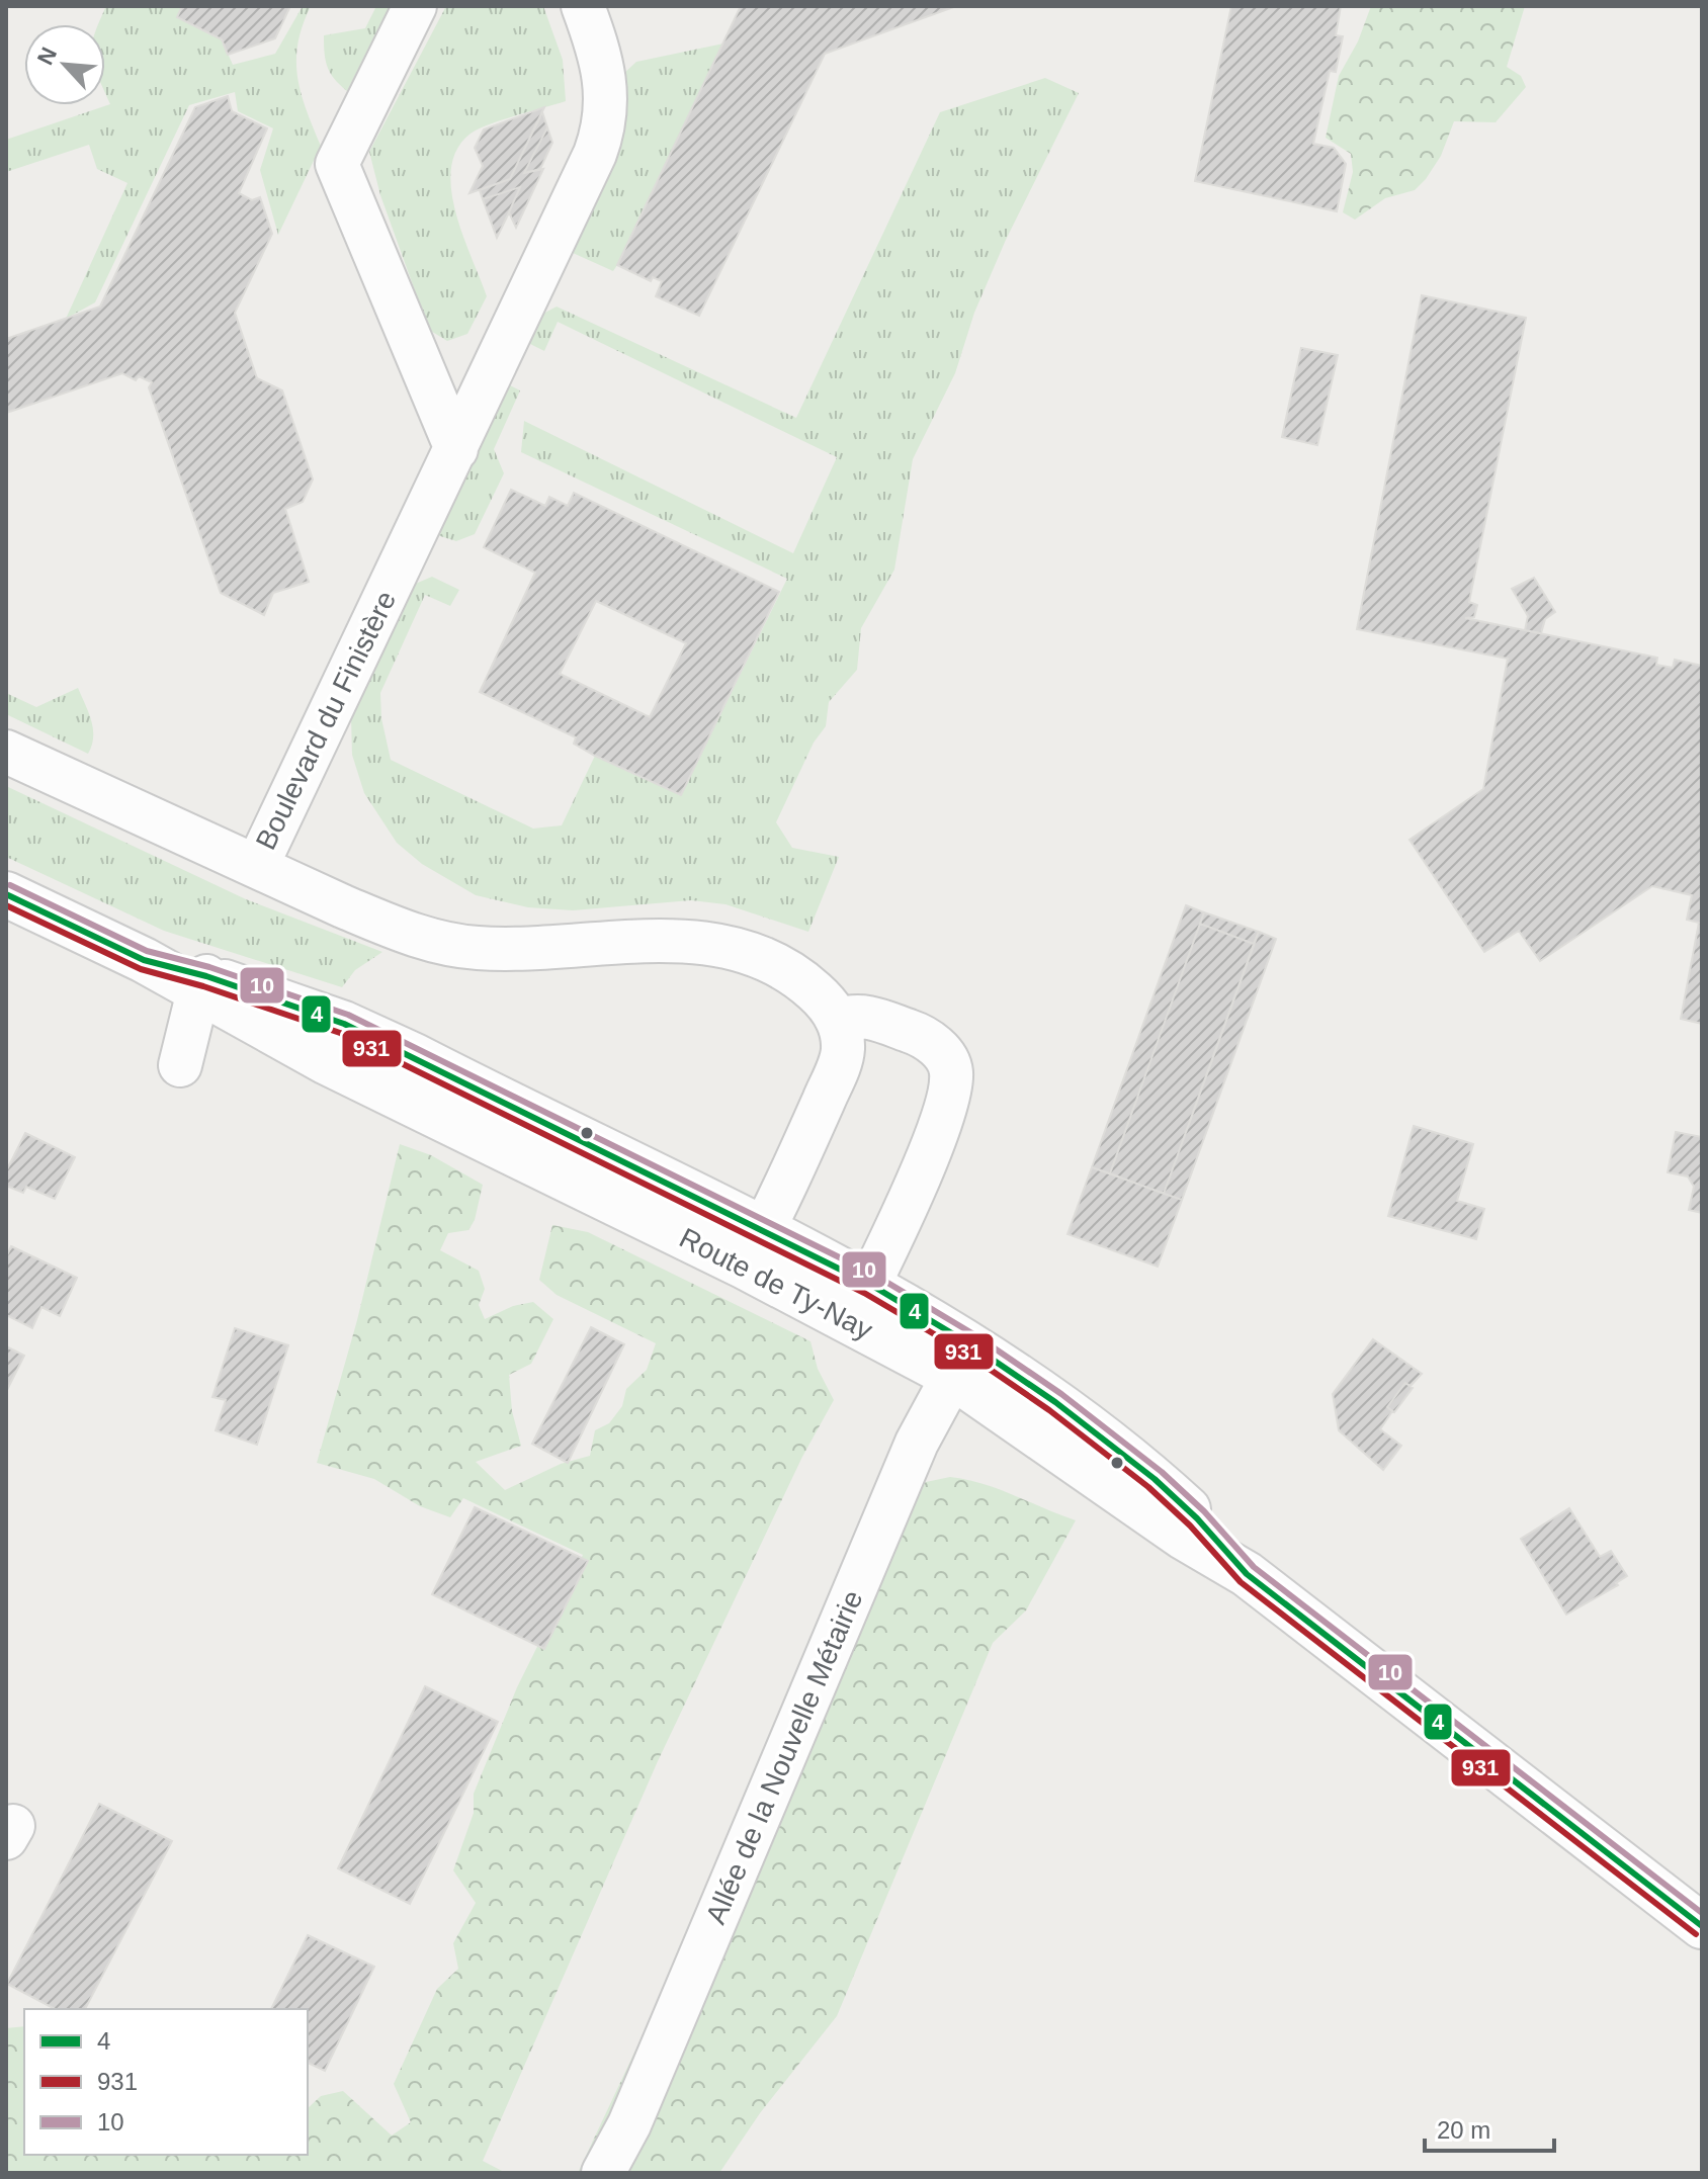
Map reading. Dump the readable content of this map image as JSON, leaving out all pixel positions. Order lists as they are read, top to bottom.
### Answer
{
  "streets": {
    "main road": ["Route de Ty-Nay"],
    "street": ["Boulevard du Finistère", "Allée de la Nouvelle Métairie"]
  },
  "crossings": [
    ["Route de Ty-Nay", "Allée de la Nouvelle Métairie"]
  ],
  "lines": ["transit line 10", "transit line 4", "transit line 931"],
  "legend": ["4", "931", "10"],
  "scale_bar": "20 m",
  "north": "top left"
}
